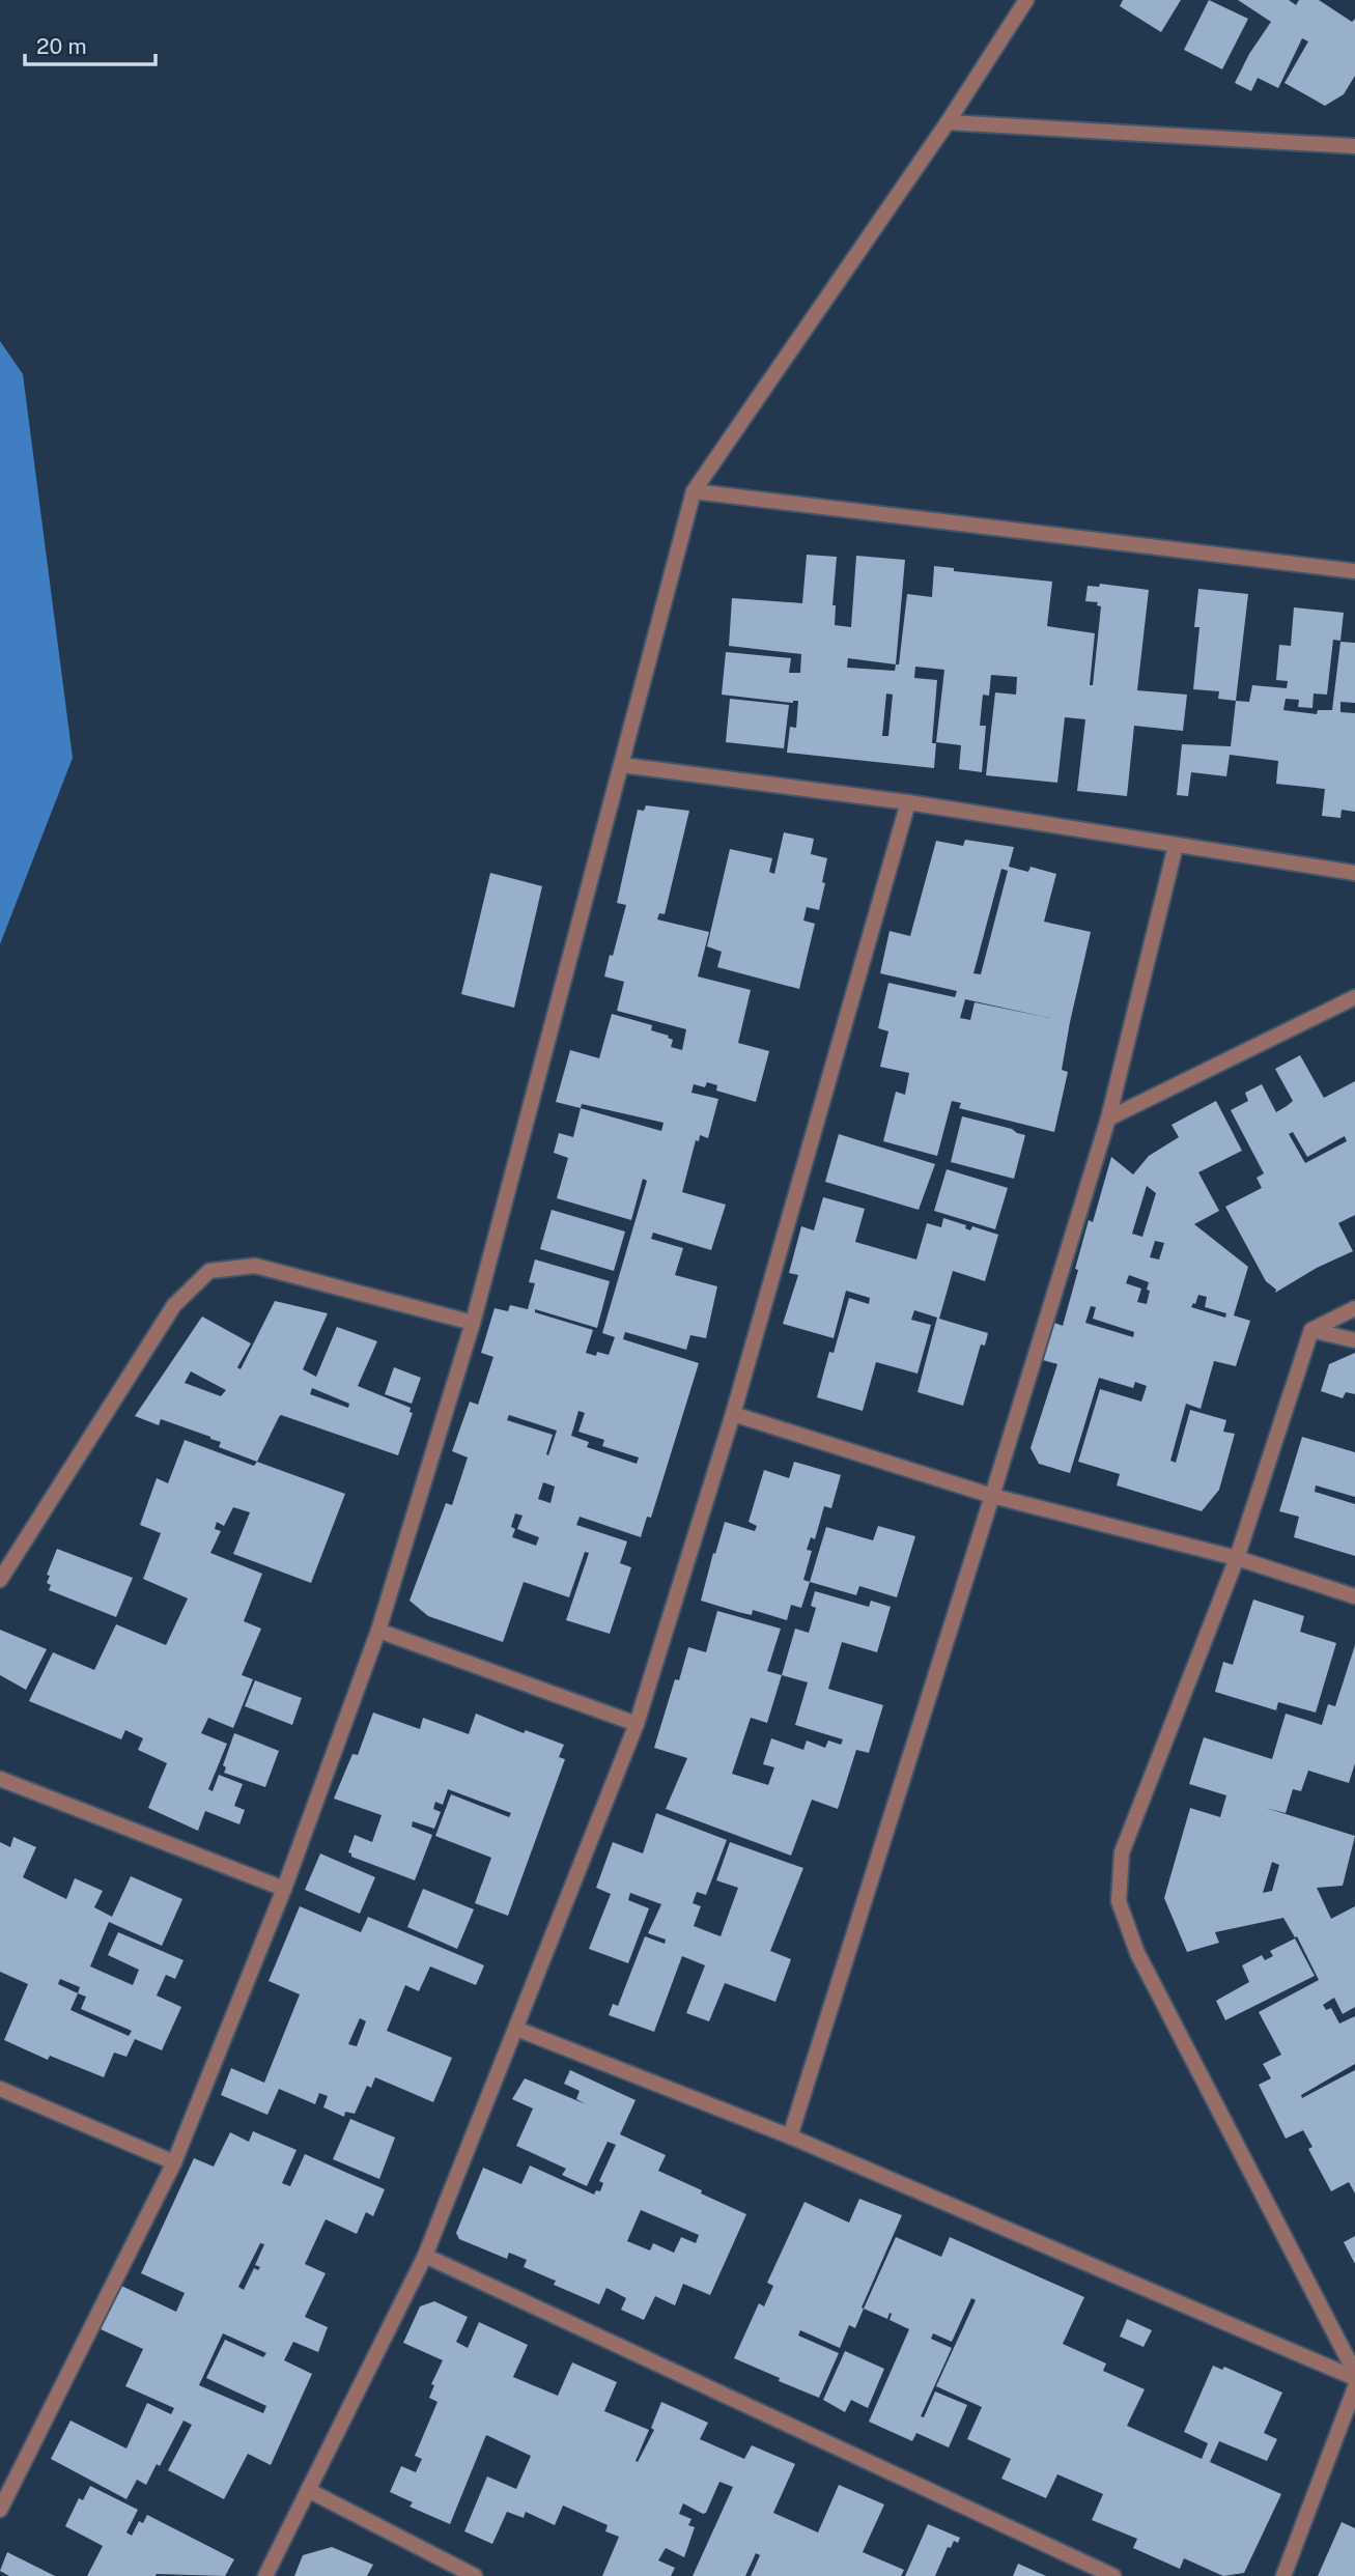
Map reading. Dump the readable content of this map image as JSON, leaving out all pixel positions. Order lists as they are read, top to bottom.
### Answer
{
  "scale_bar": "20 m"
}
